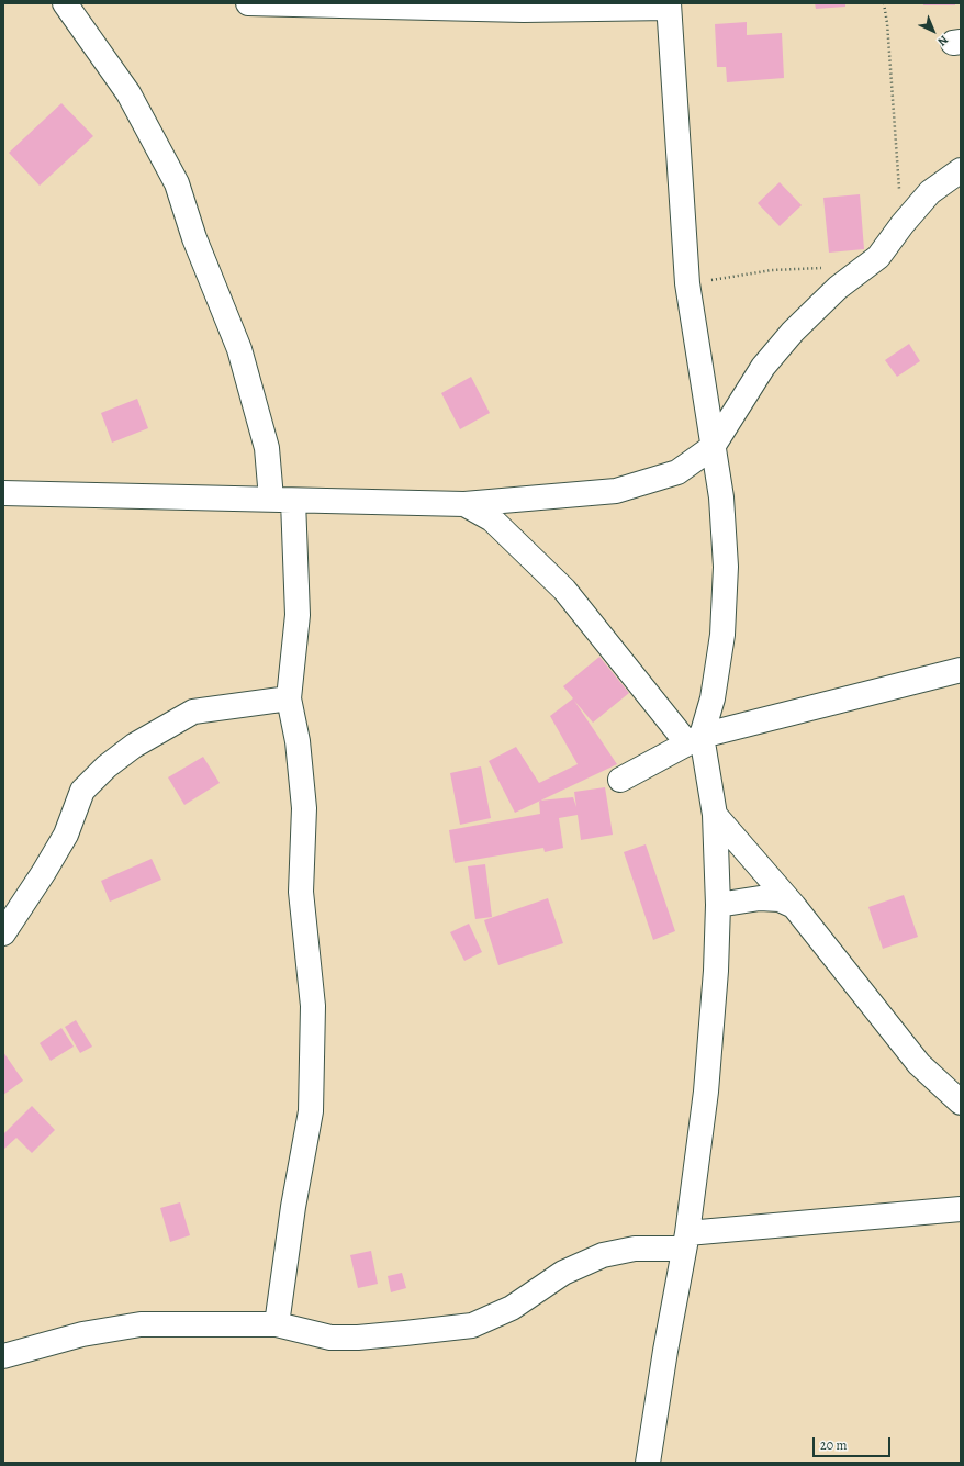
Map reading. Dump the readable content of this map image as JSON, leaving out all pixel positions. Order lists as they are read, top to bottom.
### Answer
{
  "scale_bar": "20 m",
  "north": "bottom right"
}
